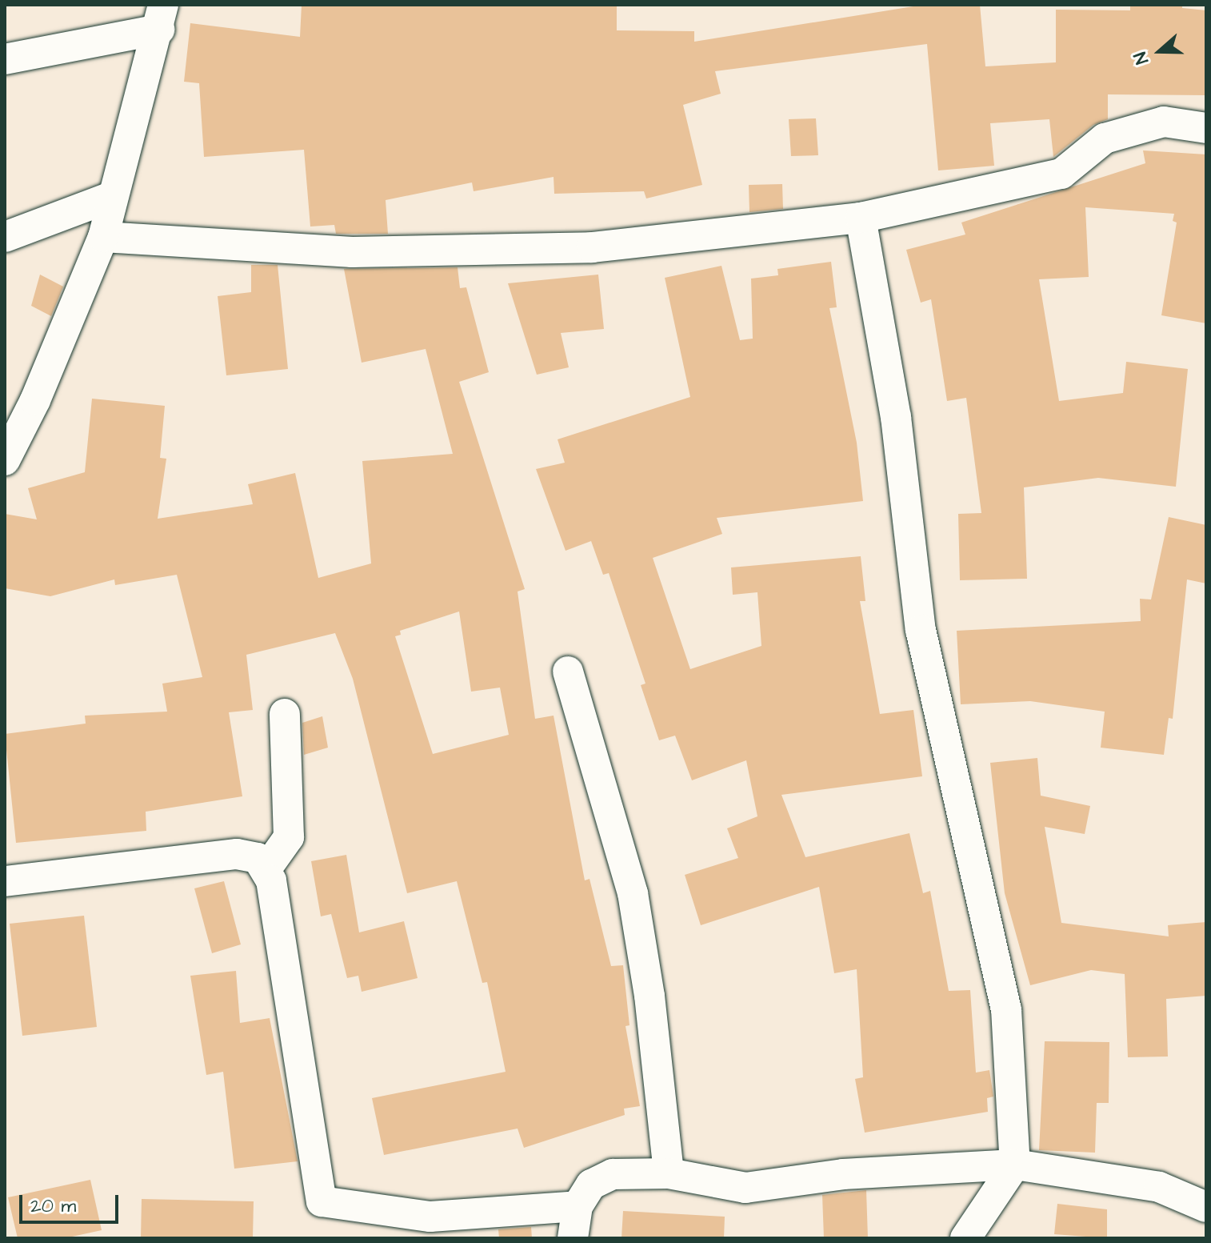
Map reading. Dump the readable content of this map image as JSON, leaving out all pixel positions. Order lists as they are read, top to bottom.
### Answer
{
  "scale_bar": "20 m",
  "north": "left"
}
